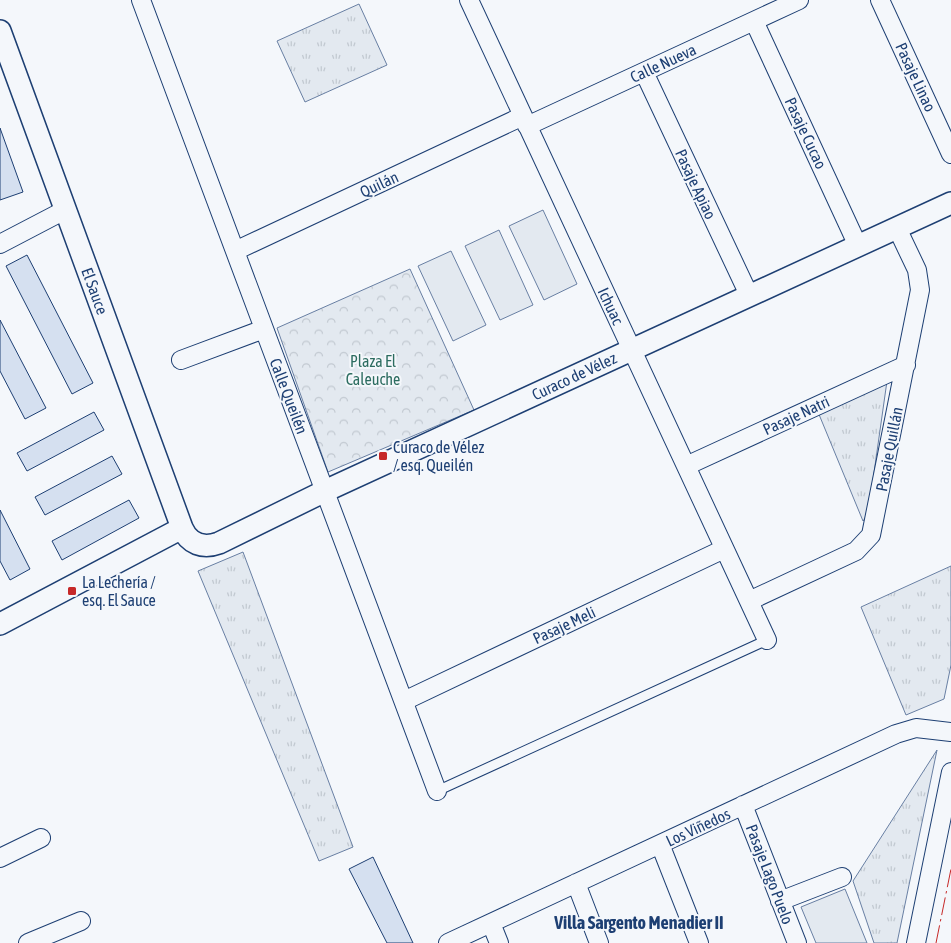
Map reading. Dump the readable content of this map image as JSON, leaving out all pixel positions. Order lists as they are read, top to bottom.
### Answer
{
  "streets": {
    "street": [
      "Calle Nueva",
      "Pasaje Linao",
      "Pasaje Cucao",
      "Quilán",
      "Pasaje Apiao",
      "El Sauce",
      "Ichuac",
      "Curaco de Vélez",
      "Calle Queilén",
      "Pasaje Natri",
      "Pasaje Quillán",
      "Pasaje Meli",
      "Los Viñedos",
      "Pasaje Lago Puelo"
    ]
  },
  "crossings": [
    ["Calle Nueva", "Pasaje Cucao"],
    ["Calle Nueva", "Quilán"],
    ["Calle Nueva", "Pasaje Apiao"],
    ["Calle Nueva", "Ichuac"],
    ["Pasaje Cucao", "Curaco de Vélez"],
    ["Quilán", "Ichuac"],
    ["Quilán", "Calle Queilén"],
    ["Pasaje Apiao", "Curaco de Vélez"],
    ["El Sauce", "Curaco de Vélez"],
    ["Ichuac", "Curaco de Vélez"],
    ["Ichuac", "Pasaje Natri"],
    ["Ichuac", "Pasaje Quillán"],
    ["Ichuac", "Pasaje Meli"],
    ["Curaco de Vélez", "Calle Queilén"],
    ["Curaco de Vélez", "Pasaje Quillán"],
    ["Calle Queilén", "Pasaje Meli"],
    ["Pasaje Natri", "Pasaje Quillán"],
    ["Los Viñedos", "Pasaje Lago Puelo"]
  ],
  "districts": ["Villa Sargento Menadier II"],
  "parks": ["Plaza El Caleuche"],
  "places": {
    "transit": ["Curaco de Vélez / esq. Queilén", "La Lechería / esq. El Sauce"]
  }
}
